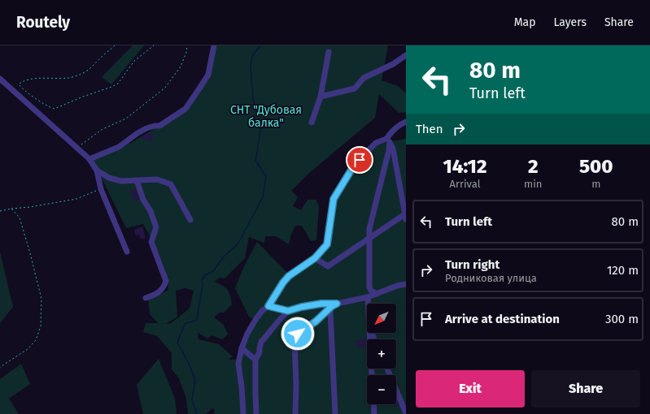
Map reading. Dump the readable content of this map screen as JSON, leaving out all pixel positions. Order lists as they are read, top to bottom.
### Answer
{
  "parks": ["СНТ \"Дубовая балка\""],
  "north": "bottom left",
  "page": {
    "header": "Routely",
    "nav": ["Map", "Layers", "Share"],
    "turn": ["80 m", "Turn left"],
    "then": "Then",
    "eta": [
      "14:12",
      "Arrival",
      "2",
      "min",
      "500",
      "m"
    ],
    "list": [
      {
        "name": "Turn left",
        "value": "80 m"
      },
      {
        "name": "Turn right",
        "note": "Родниковая улица",
        "value": "120 m"
      },
      {
        "name": "Arrive at destination",
        "value": "300 m"
      }
    ],
    "map_buttons": ["+", "−"],
    "buttons": ["Exit", "Share"]
  }
}
